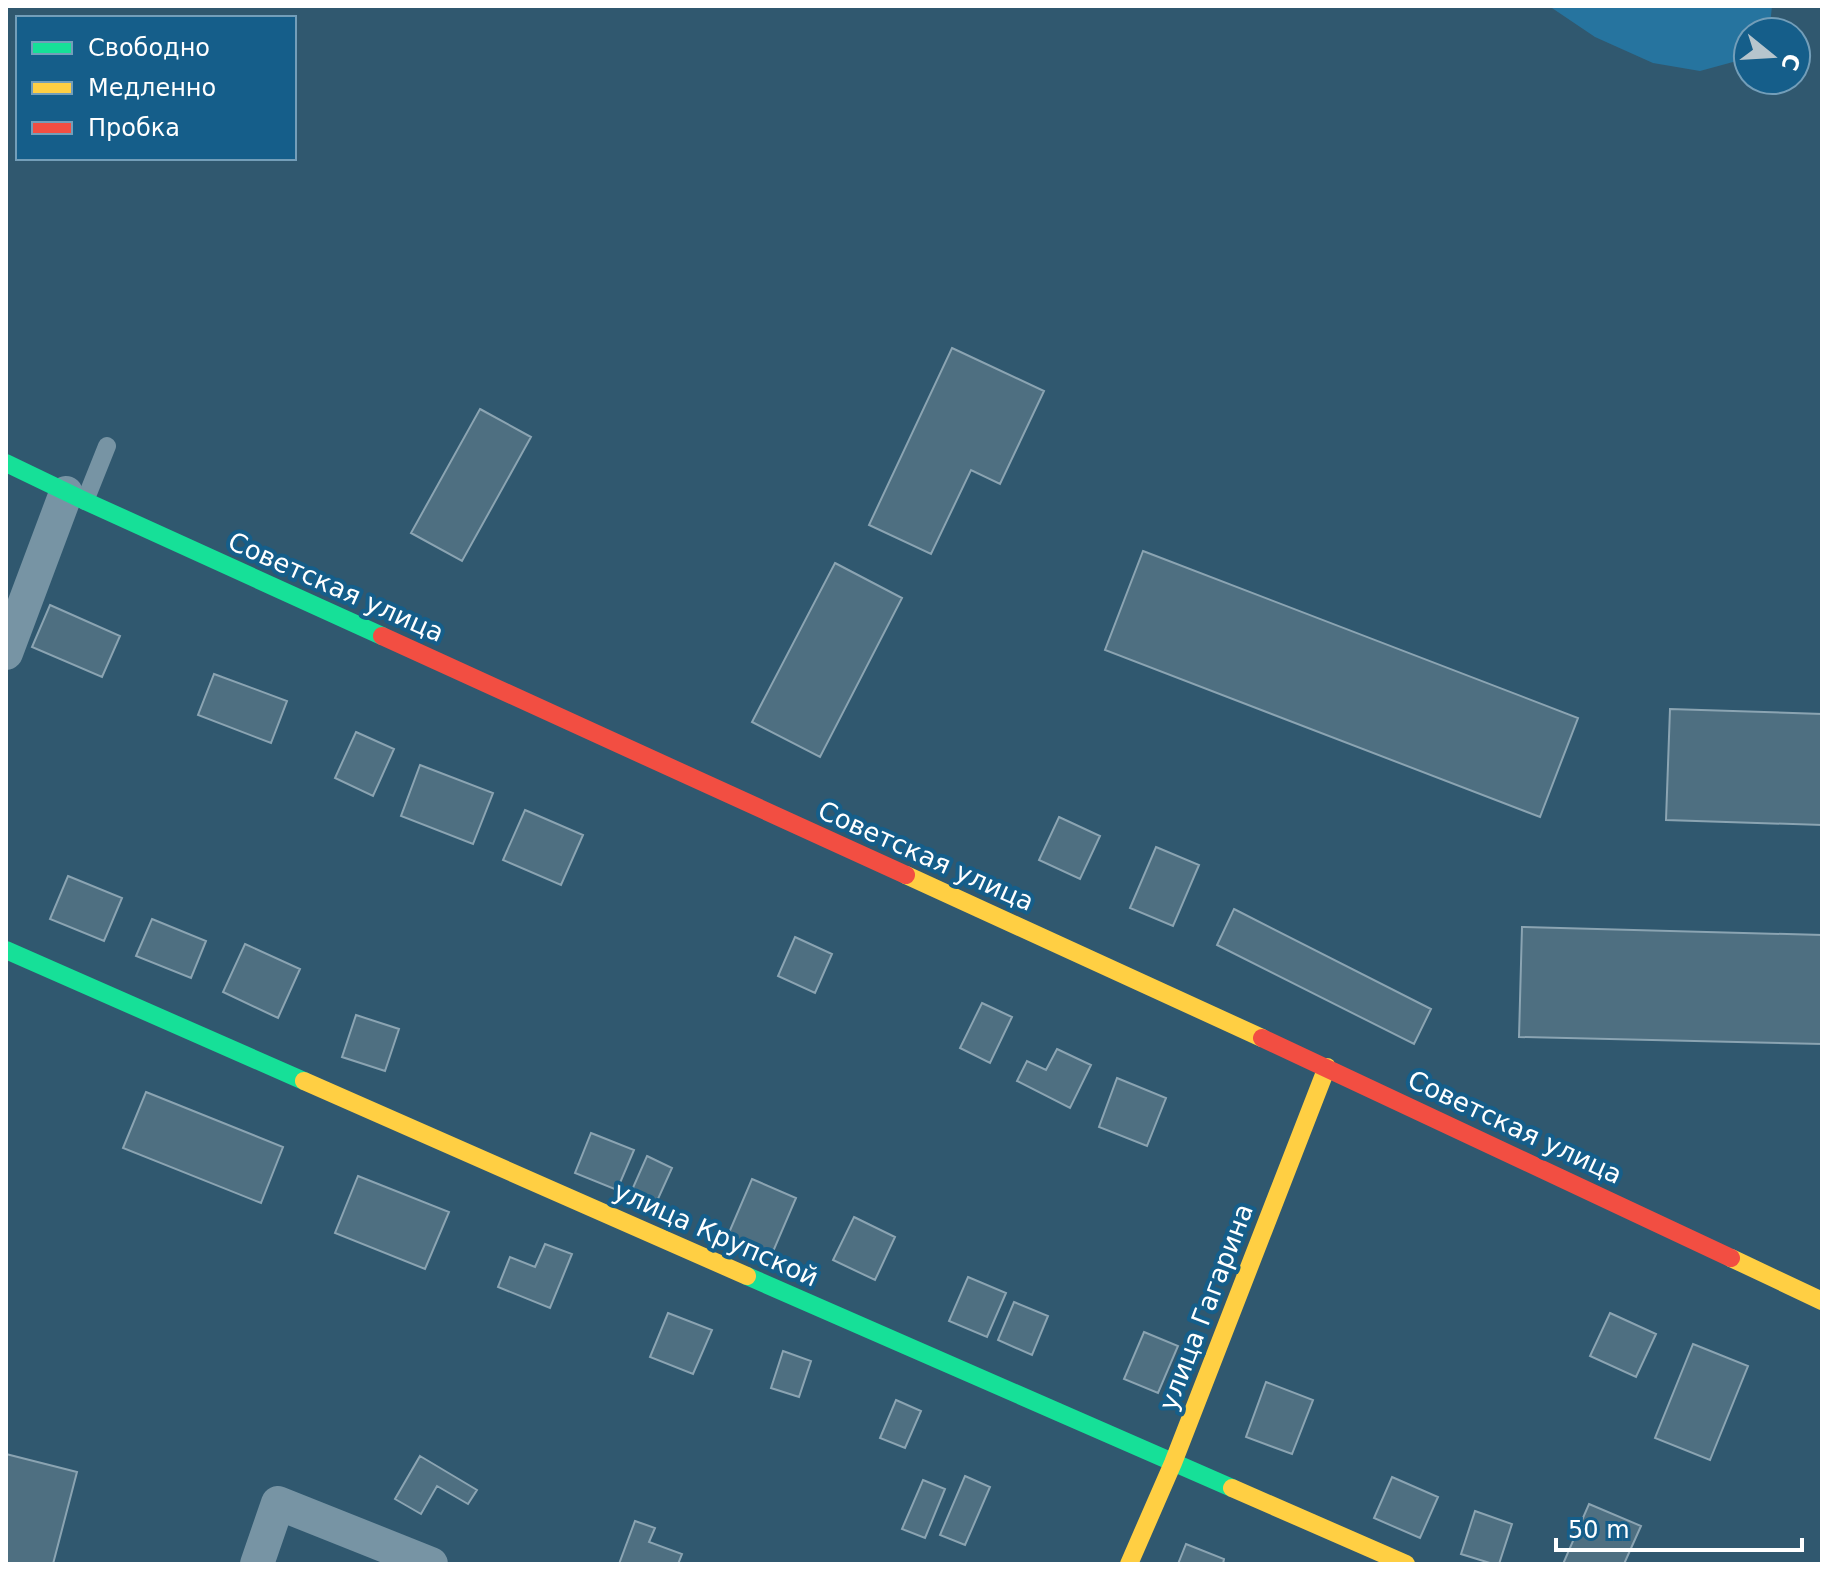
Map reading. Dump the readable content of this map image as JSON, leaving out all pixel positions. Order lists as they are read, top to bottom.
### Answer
{
  "streets": {
    "street": ["Советская улица", "улица Крупской", "улица Гагарина"]
  },
  "crossings": [
    ["Советская улица", "улица Гагарина"],
    ["улица Крупской", "улица Гагарина"]
  ],
  "legend": ["Свободно", "Медленно", "Пробка"],
  "scale_bar": "50 m",
  "north": "right"
}
